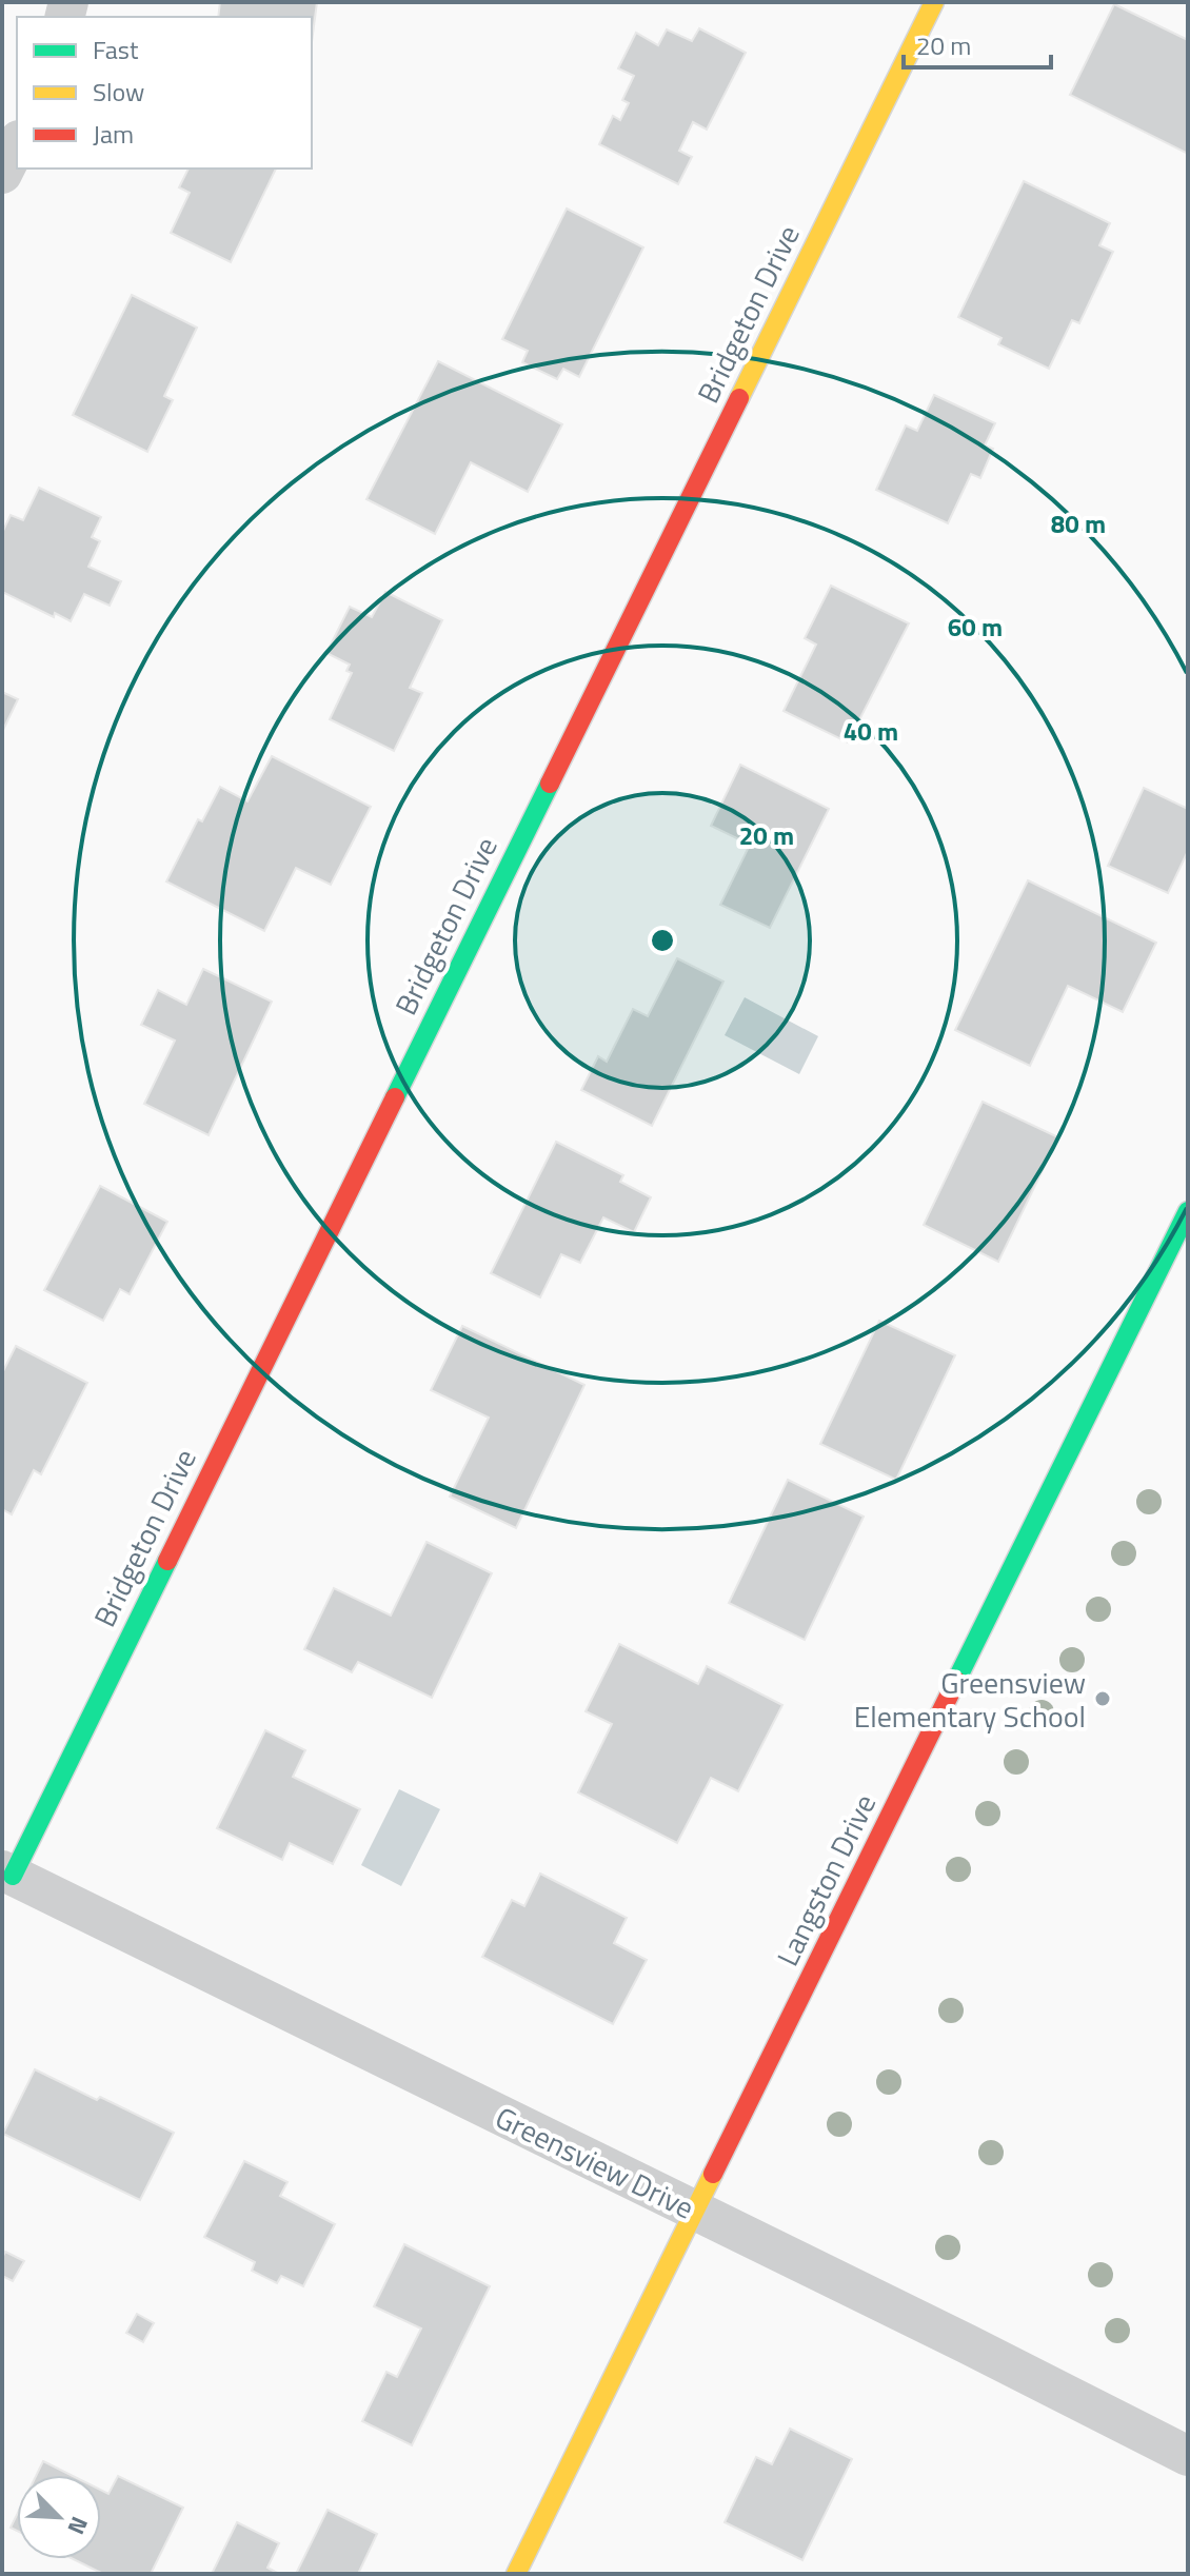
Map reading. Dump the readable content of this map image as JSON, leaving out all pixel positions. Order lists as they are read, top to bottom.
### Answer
{
  "streets": {
    "street": ["Bridgeton Drive", "Langston Drive", "Greensview Drive"]
  },
  "crossings": [
    ["Bridgeton Drive", "Greensview Drive"],
    ["Langston Drive", "Greensview Drive"]
  ],
  "places": ["Greensview Elementary School"],
  "legend": ["Fast", "Slow", "Jam"],
  "scale_bar": "20 m",
  "north": "bottom right",
  "rings": [
    "80 m",
    "60 m",
    "40 m",
    "20 m"
  ]
}
